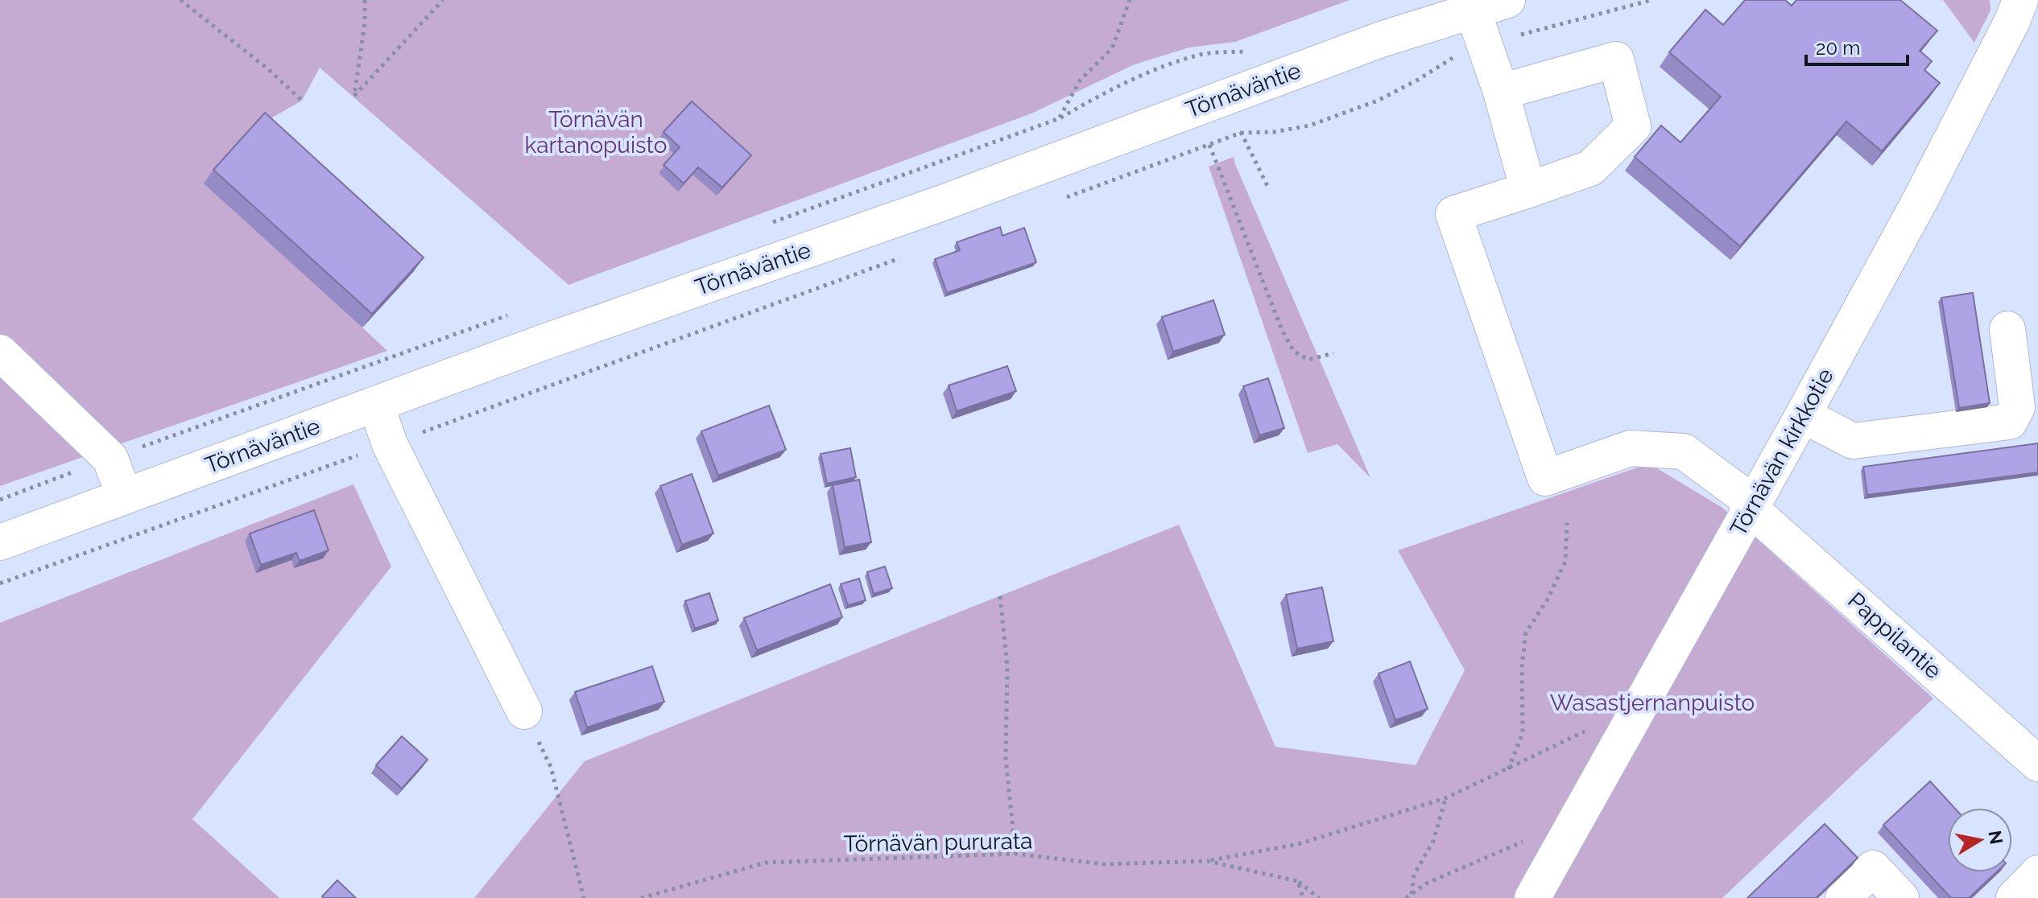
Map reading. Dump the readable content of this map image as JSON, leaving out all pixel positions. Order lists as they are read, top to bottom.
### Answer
{
  "streets": {
    "main road": ["Törnäväntie", "Törnävän kirkkotie", "Pappilantie"],
    "path": ["Törnävän pururata"]
  },
  "crossings": [
    ["Törnävän kirkkotie", "Pappilantie"]
  ],
  "parks": ["Törnävän kartanopuisto", "Wasastjernanpuisto"],
  "scale_bar": "20 m",
  "north": "right"
}
